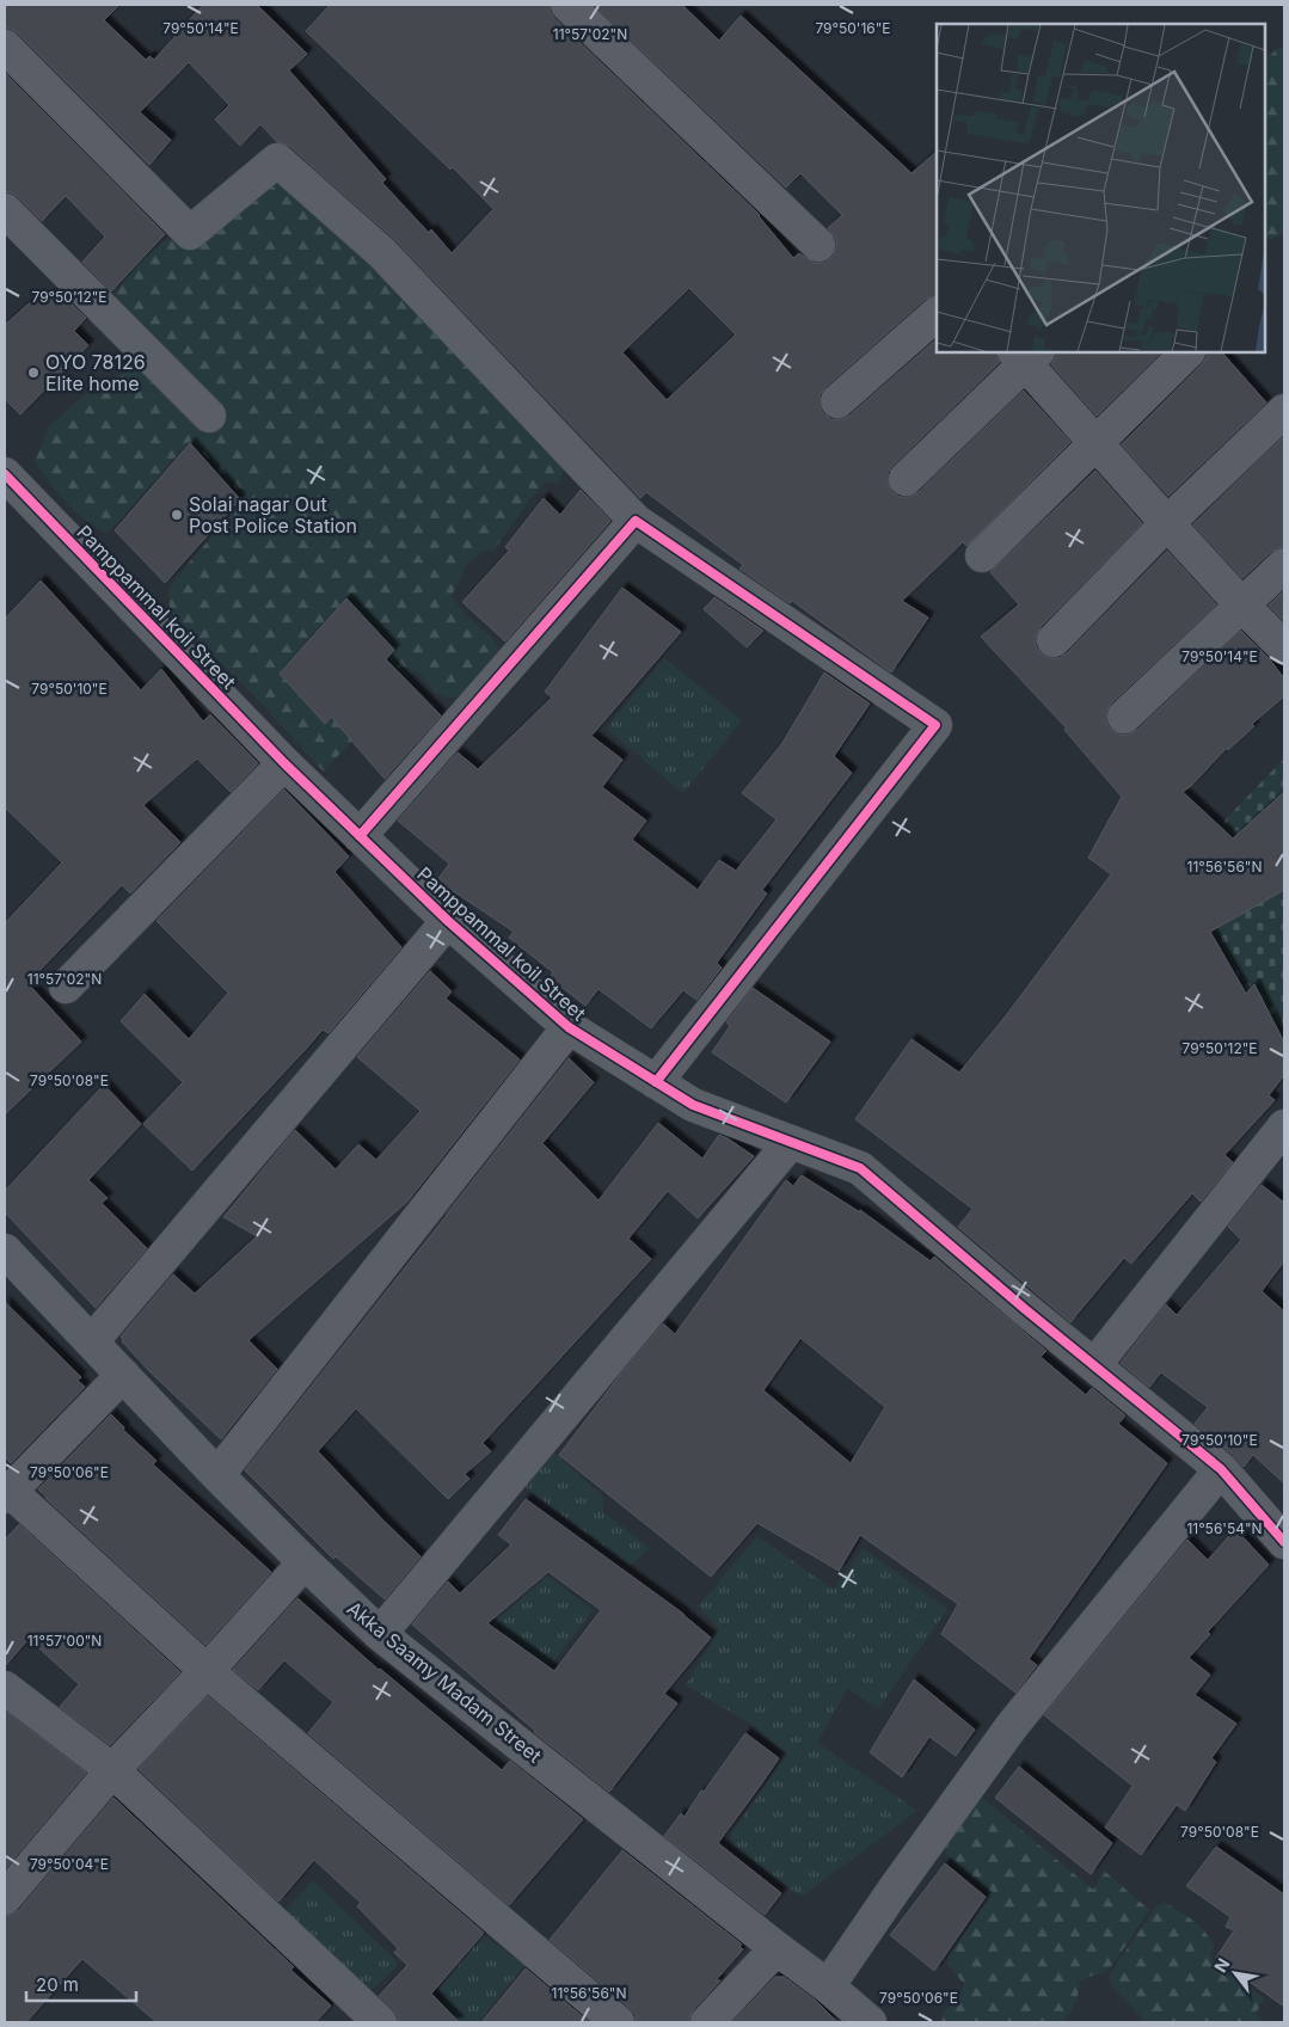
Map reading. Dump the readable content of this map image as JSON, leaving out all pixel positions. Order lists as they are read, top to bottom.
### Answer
{
  "streets": {
    "street": ["Pamppammal koil Street", "Akka Saamy Madam Street"]
  },
  "places": ["OYO 78126 Elite home", "Solai nagar Out Post Police Station"],
  "scale_bar": "20 m",
  "north": "top left",
  "coordinates": [
    "79°50'14\"E",
    "79°50'16\"E",
    "11°57'02\"N",
    "79°50'12\"E",
    "79°50'10\"E",
    "11°56'56\"N",
    "79°50'08\"E",
    "79°50'06\"E",
    "11°56'54\"N",
    "11°57'00\"N",
    "79°50'04\"E"
  ]
}
